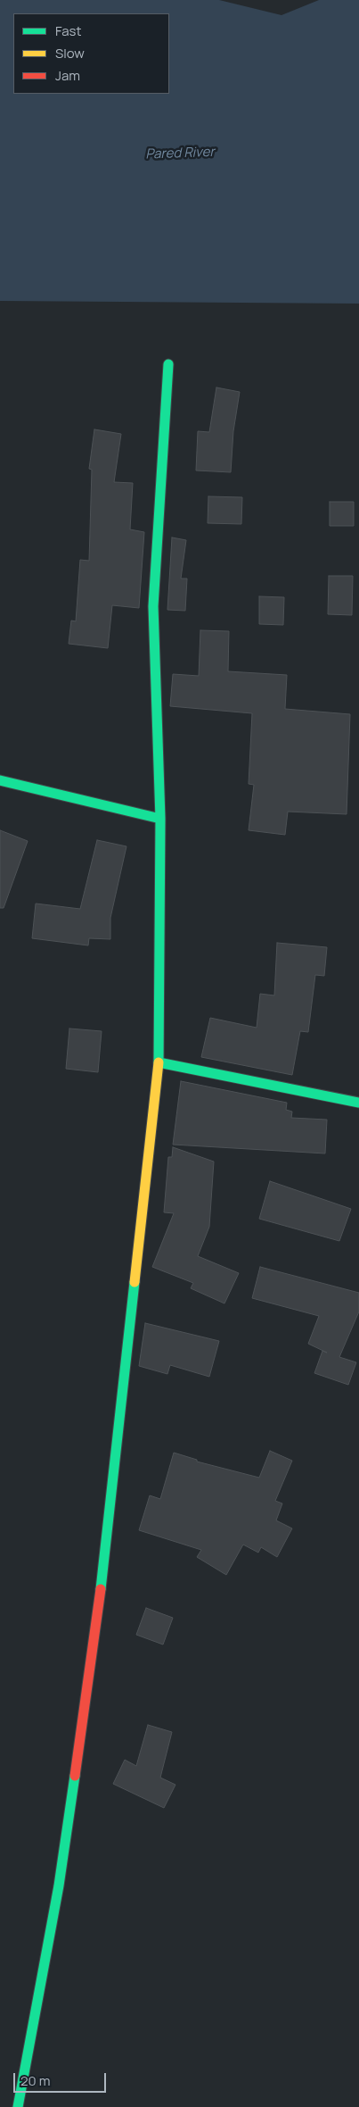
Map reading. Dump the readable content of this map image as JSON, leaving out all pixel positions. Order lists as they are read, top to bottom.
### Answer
{
  "water": ["Pared River"],
  "legend": ["Fast", "Slow", "Jam"],
  "scale_bar": "20 m"
}
